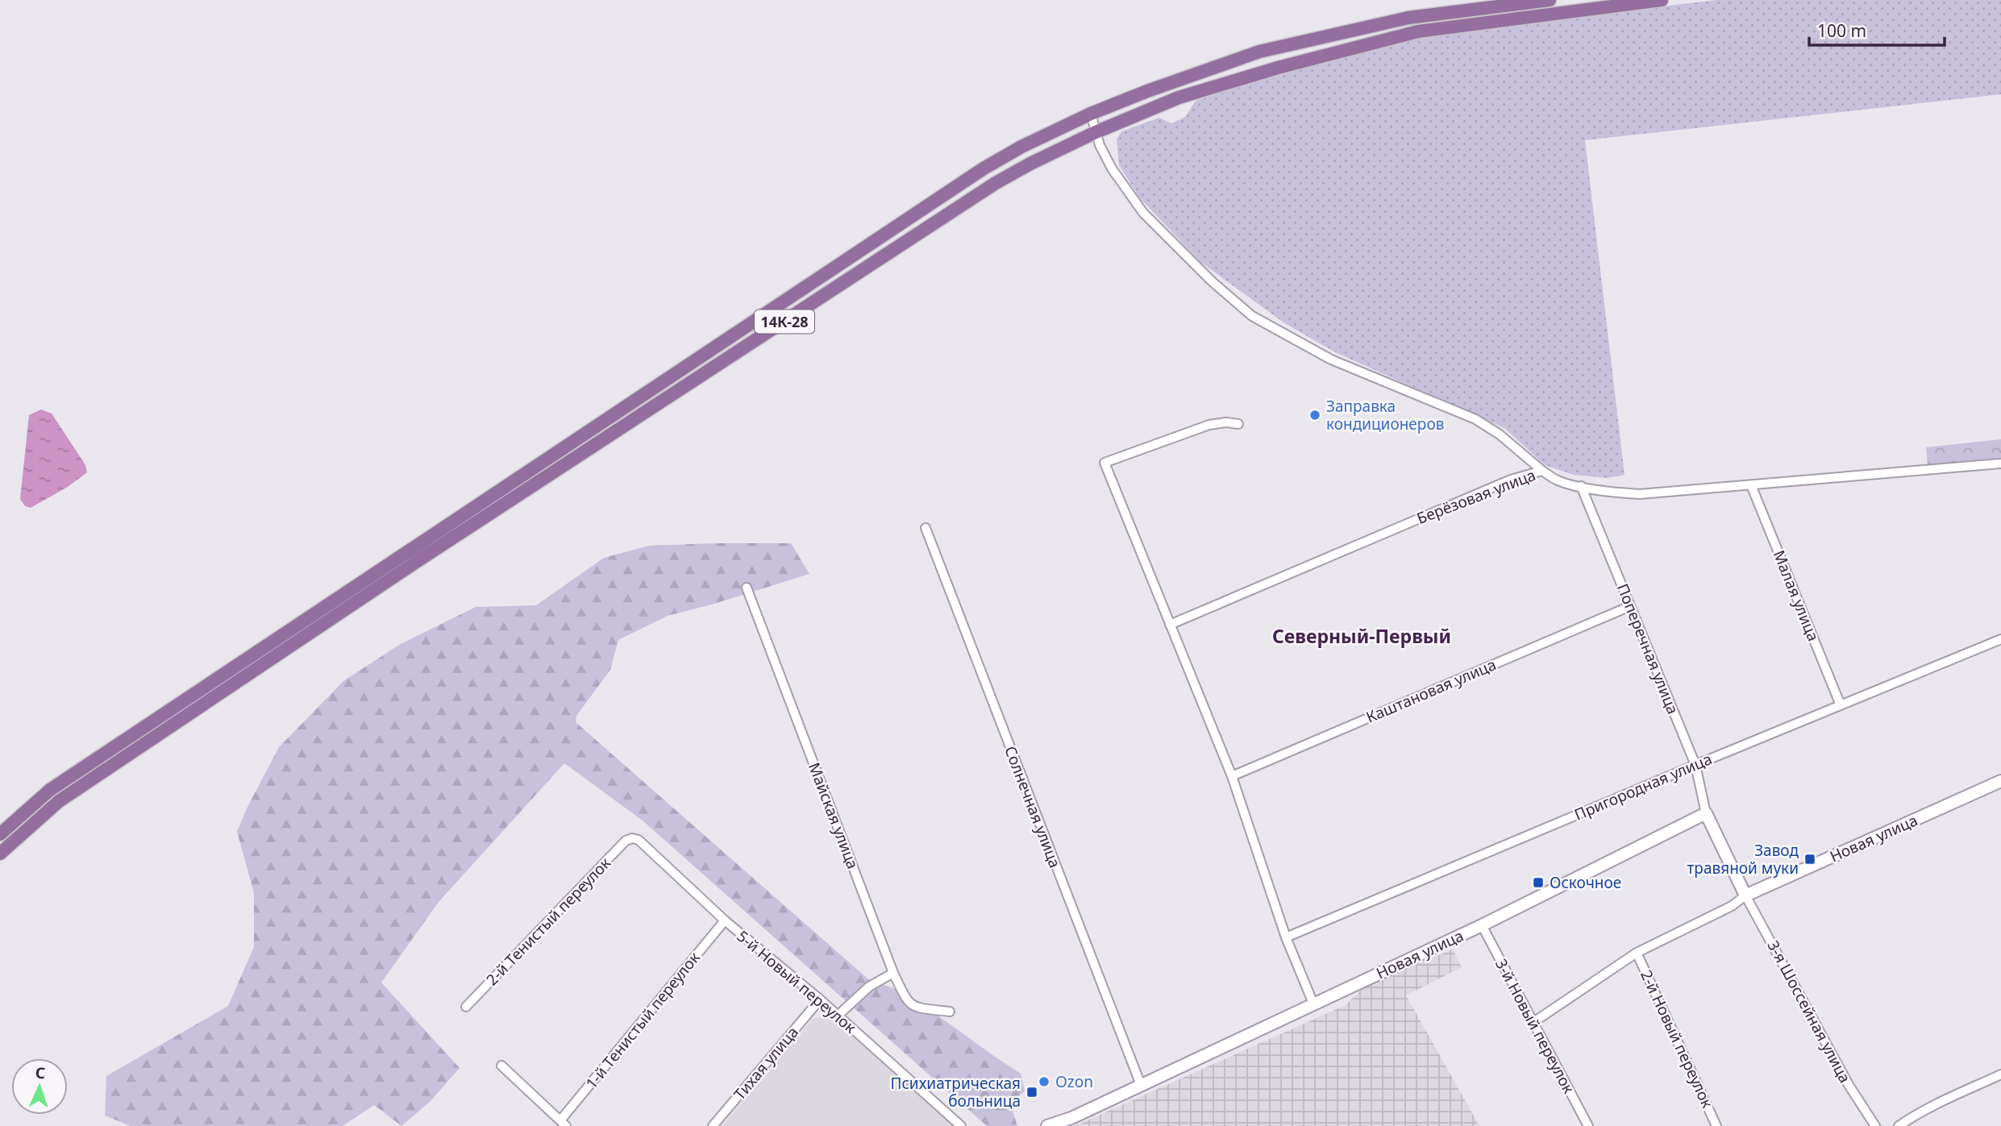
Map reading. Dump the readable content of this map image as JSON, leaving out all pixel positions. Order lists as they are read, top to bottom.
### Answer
{
  "streets": {
    "main road": ["14К-28"],
    "street": [
      "Берёзовая улица",
      "Малая улица",
      "Поперечная улица",
      "Каштановая улица",
      "Пригородная улица",
      "Солнечная улица",
      "Майская улица",
      "Новая улица",
      "2-й Тенистый переулок",
      "5-й Новый переулок",
      "3-я Шоссейная улица",
      "1-й Тенистый переулок",
      "3-й Новый переулок",
      "2-й Новый переулок",
      "Тихая улица"
    ]
  },
  "crossings": [
    ["Берёзовая улица", "Малая улица"],
    ["Берёзовая улица", "Поперечная улица"],
    ["Малая улица", "Пригородная улица"],
    ["Поперечная улица", "Каштановая улица"],
    ["Поперечная улица", "Пригородная улица"],
    ["Поперечная улица", "Новая улица"],
    ["Солнечная улица", "Новая улица"],
    ["Новая улица", "3-я Шоссейная улица"],
    ["Новая улица", "3-й Новый переулок"],
    ["Новая улица", "2-й Новый переулок"],
    ["2-й Тенистый переулок", "5-й Новый переулок"],
    ["5-й Новый переулок", "1-й Тенистый переулок"],
    ["5-й Новый переулок", "Тихая улица"]
  ],
  "districts": ["Северный-Первый"],
  "places": {
    "other": ["Заправка кондиционеров", "Ozon"],
    "transit": ["Завод травяной муки", "Оскочное", "Психиатрическая больница"]
  },
  "scale_bar": "100 m",
  "north": "top"
}
